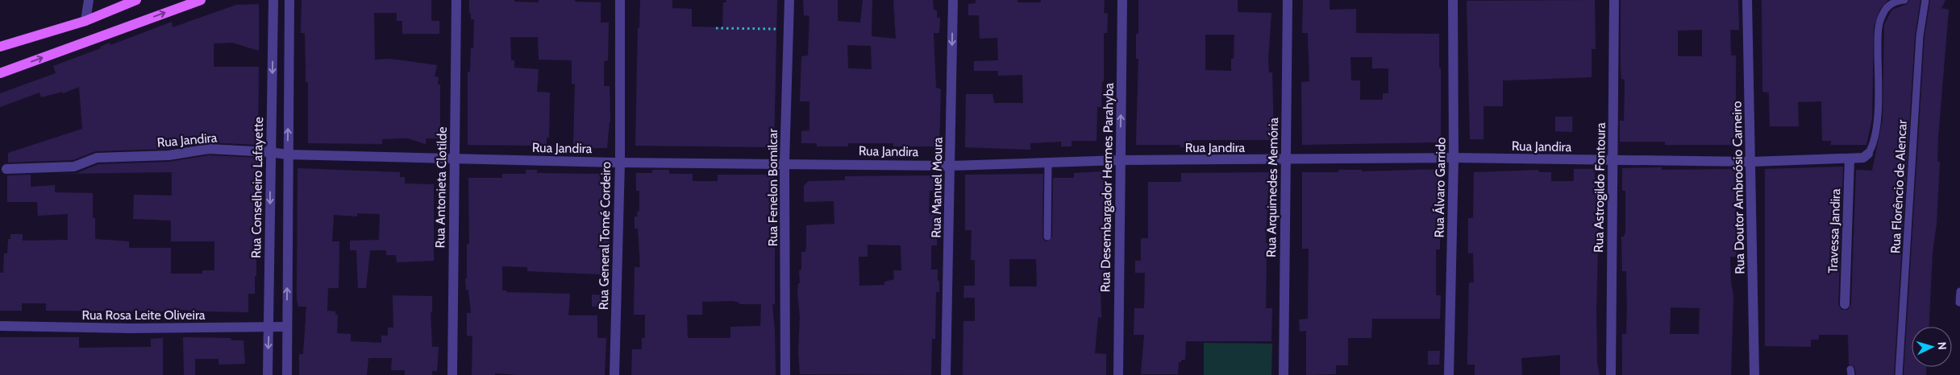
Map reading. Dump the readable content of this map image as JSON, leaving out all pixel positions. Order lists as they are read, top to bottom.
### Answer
{
  "streets": {
    "street": [
      "Rua Jandira",
      "Rua Conselheiro Lafayette",
      "Rua Antonieta Clotilde",
      "Rua Fenelon Bomilcar",
      "Rua Manuel Moura",
      "Rua Desembargador Hermes Parahyba",
      "Rua Arquimedes Memória",
      "Rua Álvaro Garrido",
      "Rua Astrogildo Fontoura",
      "Rua Doutor Ambroósio Carneiro",
      "Travessa Jandira",
      "Rua General Tomé Cordeiro",
      "Rua Rosa Leite Oliveira"
    ],
    "lane": ["Rua Florêncio de Alencar"]
  },
  "crossings": [
    ["Rua Jandira", "Rua Conselheiro Lafayette"],
    ["Rua Jandira", "Rua Antonieta Clotilde"],
    ["Rua Jandira", "Rua Fenelon Bomilcar"],
    ["Rua Jandira", "Rua Manuel Moura"],
    ["Rua Jandira", "Rua Desembargador Hermes Parahyba"],
    ["Rua Jandira", "Rua Arquimedes Memória"],
    ["Rua Jandira", "Rua Álvaro Garrido"],
    ["Rua Jandira", "Rua Astrogildo Fontoura"],
    ["Rua Jandira", "Rua Doutor Ambroósio Carneiro"],
    ["Rua Jandira", "Travessa Jandira"],
    ["Rua Jandira", "Rua General Tomé Cordeiro"],
    ["Rua Conselheiro Lafayette", "Rua Rosa Leite Oliveira"]
  ],
  "one_way": ["Rua Manuel Moura", "Rua Desembargador Hermes Parahyba"],
  "north": "right"
}
